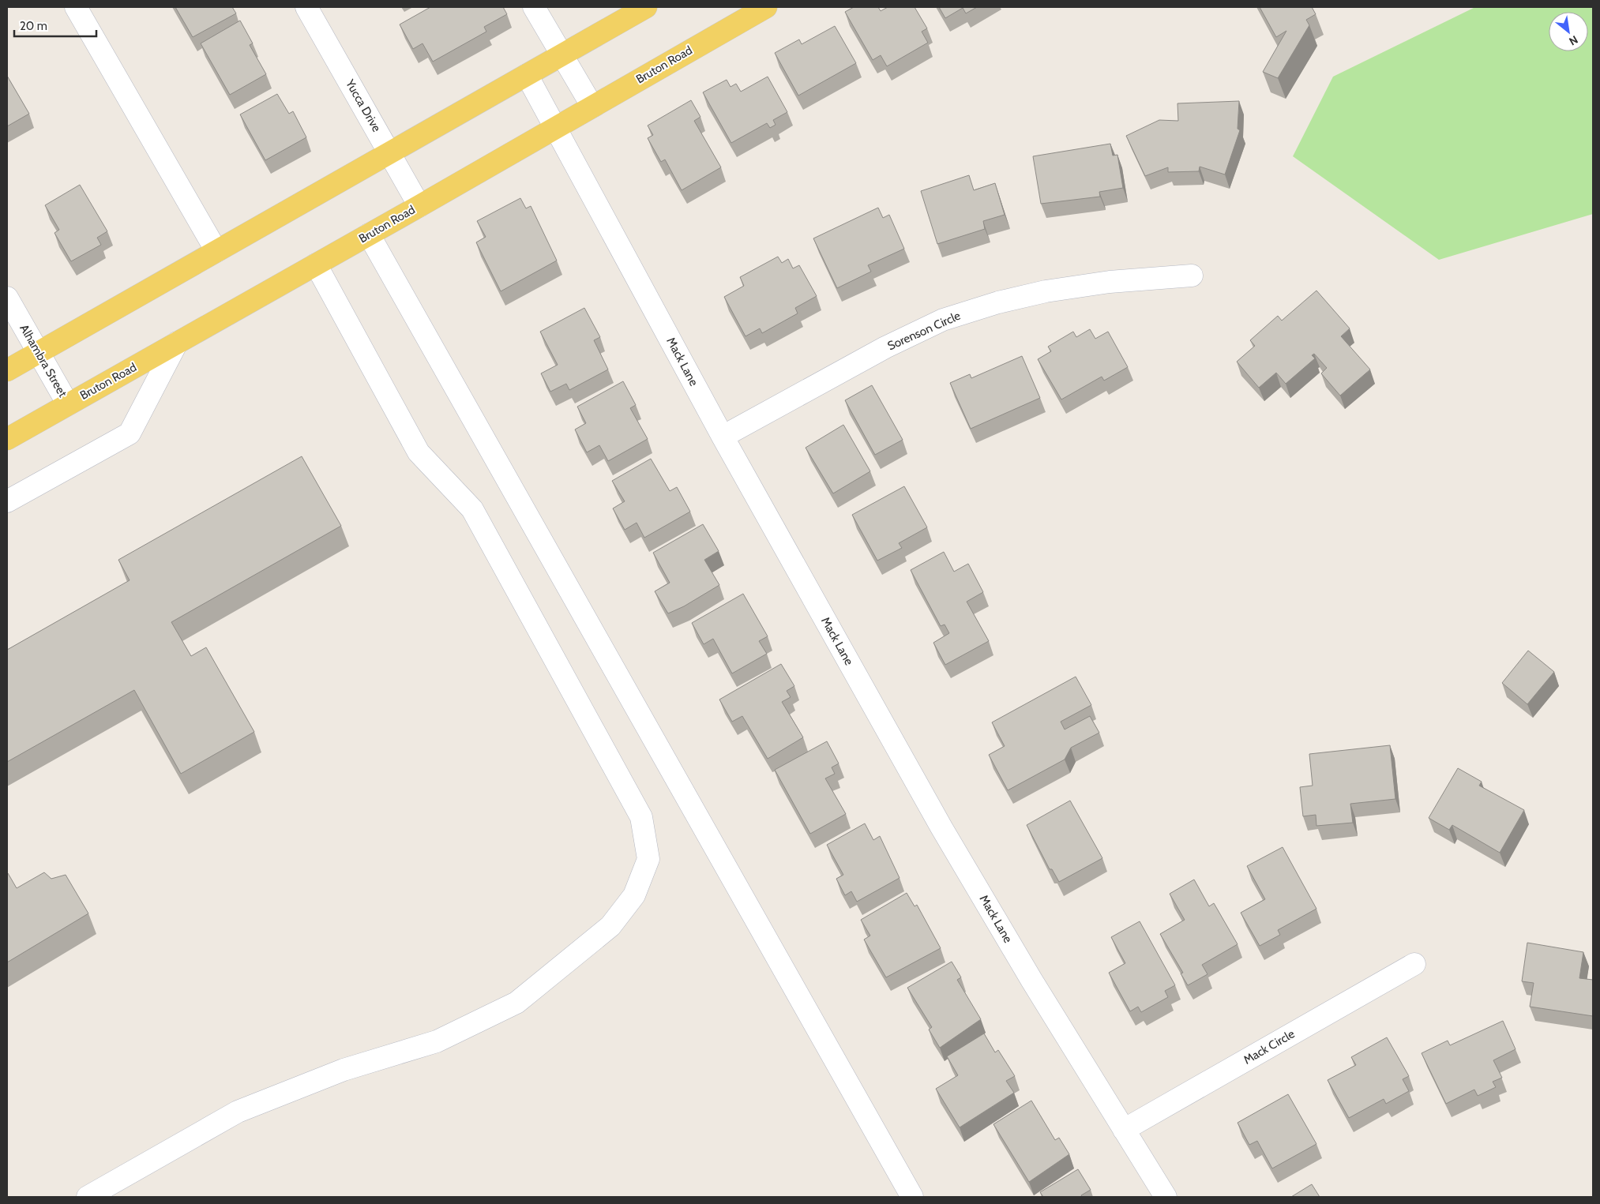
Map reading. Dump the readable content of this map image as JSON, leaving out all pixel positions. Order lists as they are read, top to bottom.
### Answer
{
  "streets": {
    "main road": ["Bruton Road"],
    "street": [
      "Yucca Drive",
      "Sorenson Circle",
      "Alhambra Street",
      "Mack Lane",
      "Mack Circle"
    ]
  },
  "crossings": [
    ["Bruton Road", "Yucca Drive"],
    ["Bruton Road", "Alhambra Street"],
    ["Bruton Road", "Mack Lane"],
    ["Sorenson Circle", "Mack Lane"],
    ["Mack Lane", "Mack Circle"]
  ],
  "scale_bar": "20 m",
  "north": "bottom right"
}
